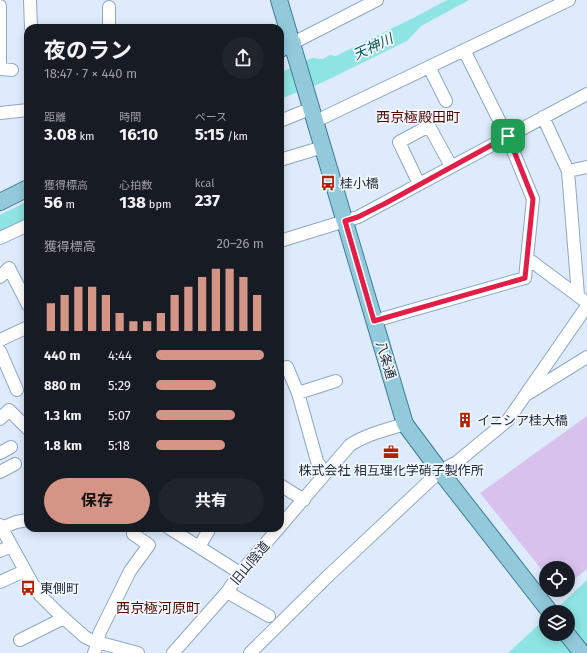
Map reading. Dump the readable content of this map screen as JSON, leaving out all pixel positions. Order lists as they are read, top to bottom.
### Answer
{
  "streets": {
    "main road": ["八条通"],
    "street": ["旧山陰道"]
  },
  "crossings": [
    ["八条通", "旧山陰道"]
  ],
  "districts": ["西京極殿田町", "西京極河原町"],
  "water": ["天神川"],
  "places": {
    "bus stop": ["桂小橋", "東側町"],
    "building": ["イニシア桂大橋"],
    "office": ["株式会社 相互理化学硝子製作所"]
  },
  "page": {
    "heading": ["夜のラン", "18:47 · 7 × 440 m"],
    "stats": [
      ["距離", "3.08 km"],
      ["時間", "16:10"],
      ["ペース", "5:15 /km"],
      ["獲得標高", "56 m"],
      ["心拍数", "138 bpm"],
      ["kcal", "237"]
    ],
    "chart": ["獲得標高", "20–26 m"],
    "list": [
      {
        "name": "440 m",
        "note": "4:44"
      },
      {
        "name": "880 m",
        "note": "5:29"
      },
      {
        "name": "1.3 km",
        "note": "5:07"
      },
      {
        "name": "1.8 km",
        "note": "5:18"
      }
    ],
    "buttons": ["保存", "共有"]
  }
}
